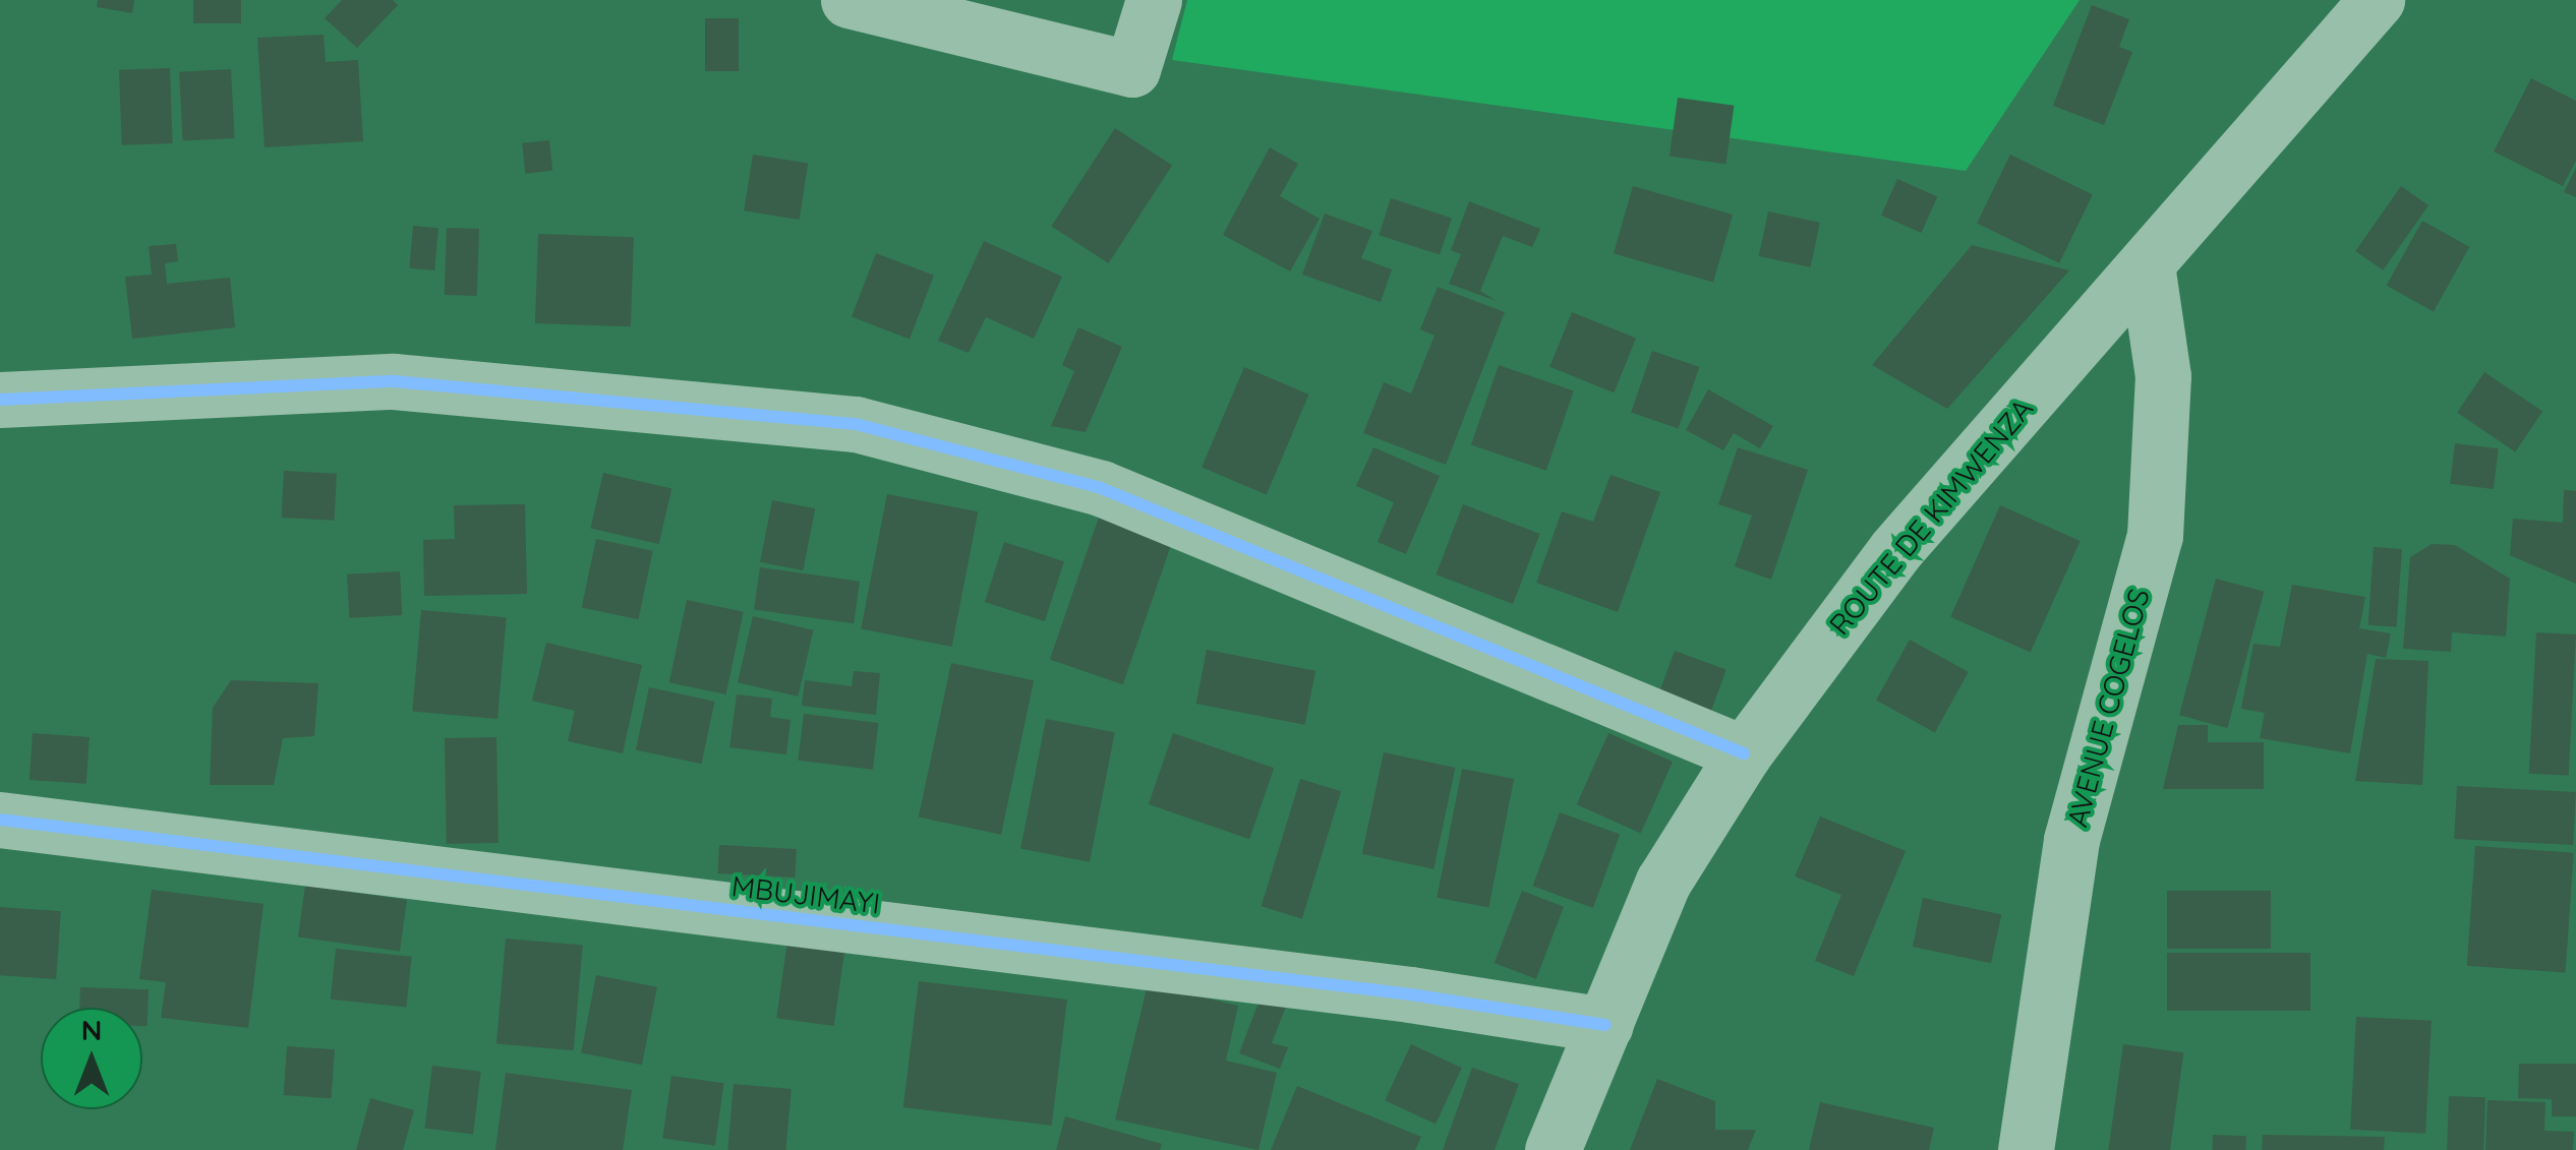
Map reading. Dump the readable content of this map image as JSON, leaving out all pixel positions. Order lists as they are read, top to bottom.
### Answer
{
  "streets": {
    "street": ["ROUTE DE KIMWENZA", "AVENUE COGELOS", "MBUJIMAYI"]
  },
  "crossings": [
    ["ROUTE DE KIMWENZA", "AVENUE COGELOS"],
    ["ROUTE DE KIMWENZA", "MBUJIMAYI"]
  ],
  "north": "top"
}
